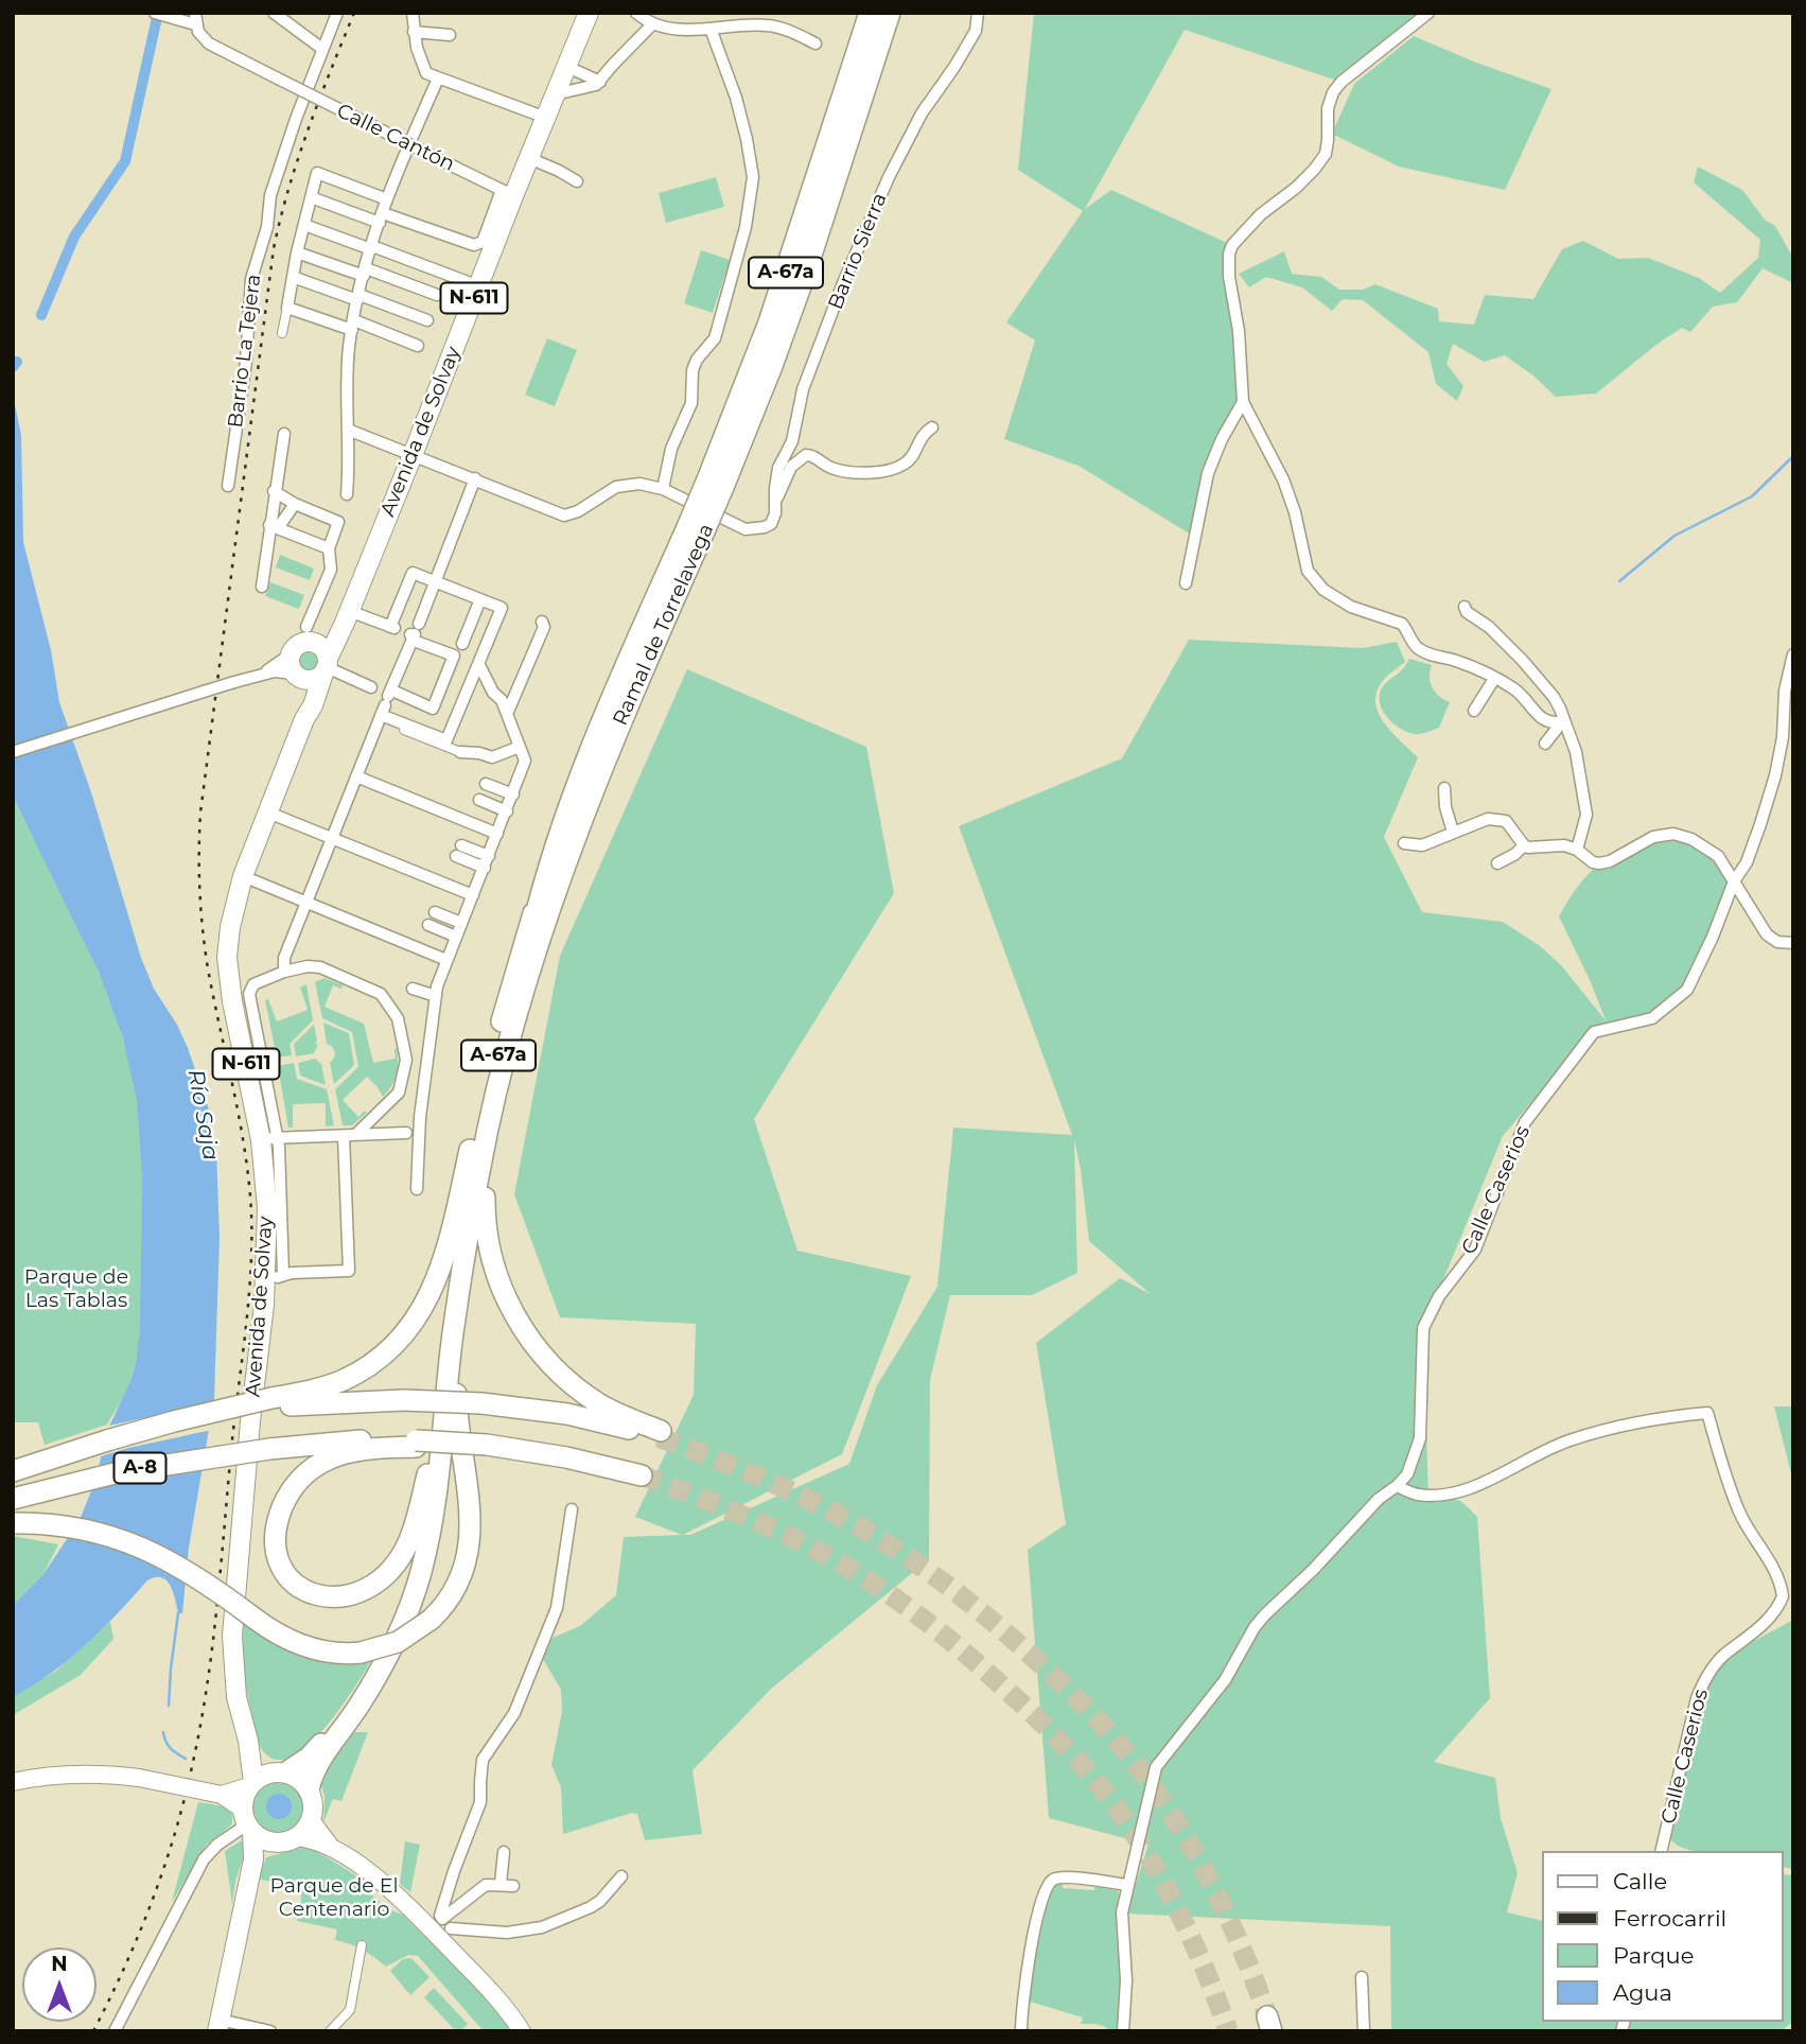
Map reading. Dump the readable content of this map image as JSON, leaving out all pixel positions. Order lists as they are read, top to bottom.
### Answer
{
  "streets": {
    "highway": [
      "A-67a",
      "N-611",
      "Avenida de Solvay",
      "Ramal de Torrelavega",
      "A-8"
    ],
    "street": [
      "Calle Cantón",
      "Barrio Sierra",
      "Barrio La Tejera",
      "Calle Caserios"
    ]
  },
  "crossings": [
    ["Calle Cantón", "Avenida de Solvay"],
    ["N-611", "Avenida de Solvay"],
    ["Ramal de Torrelavega", "A-8"]
  ],
  "water": ["Río Saja"],
  "parks": ["Parque de Las Tablas", "Parque de El Centenario"],
  "legend": [
    "Calle",
    "Ferrocarril",
    "Parque",
    "Agua"
  ],
  "north": "top"
}
